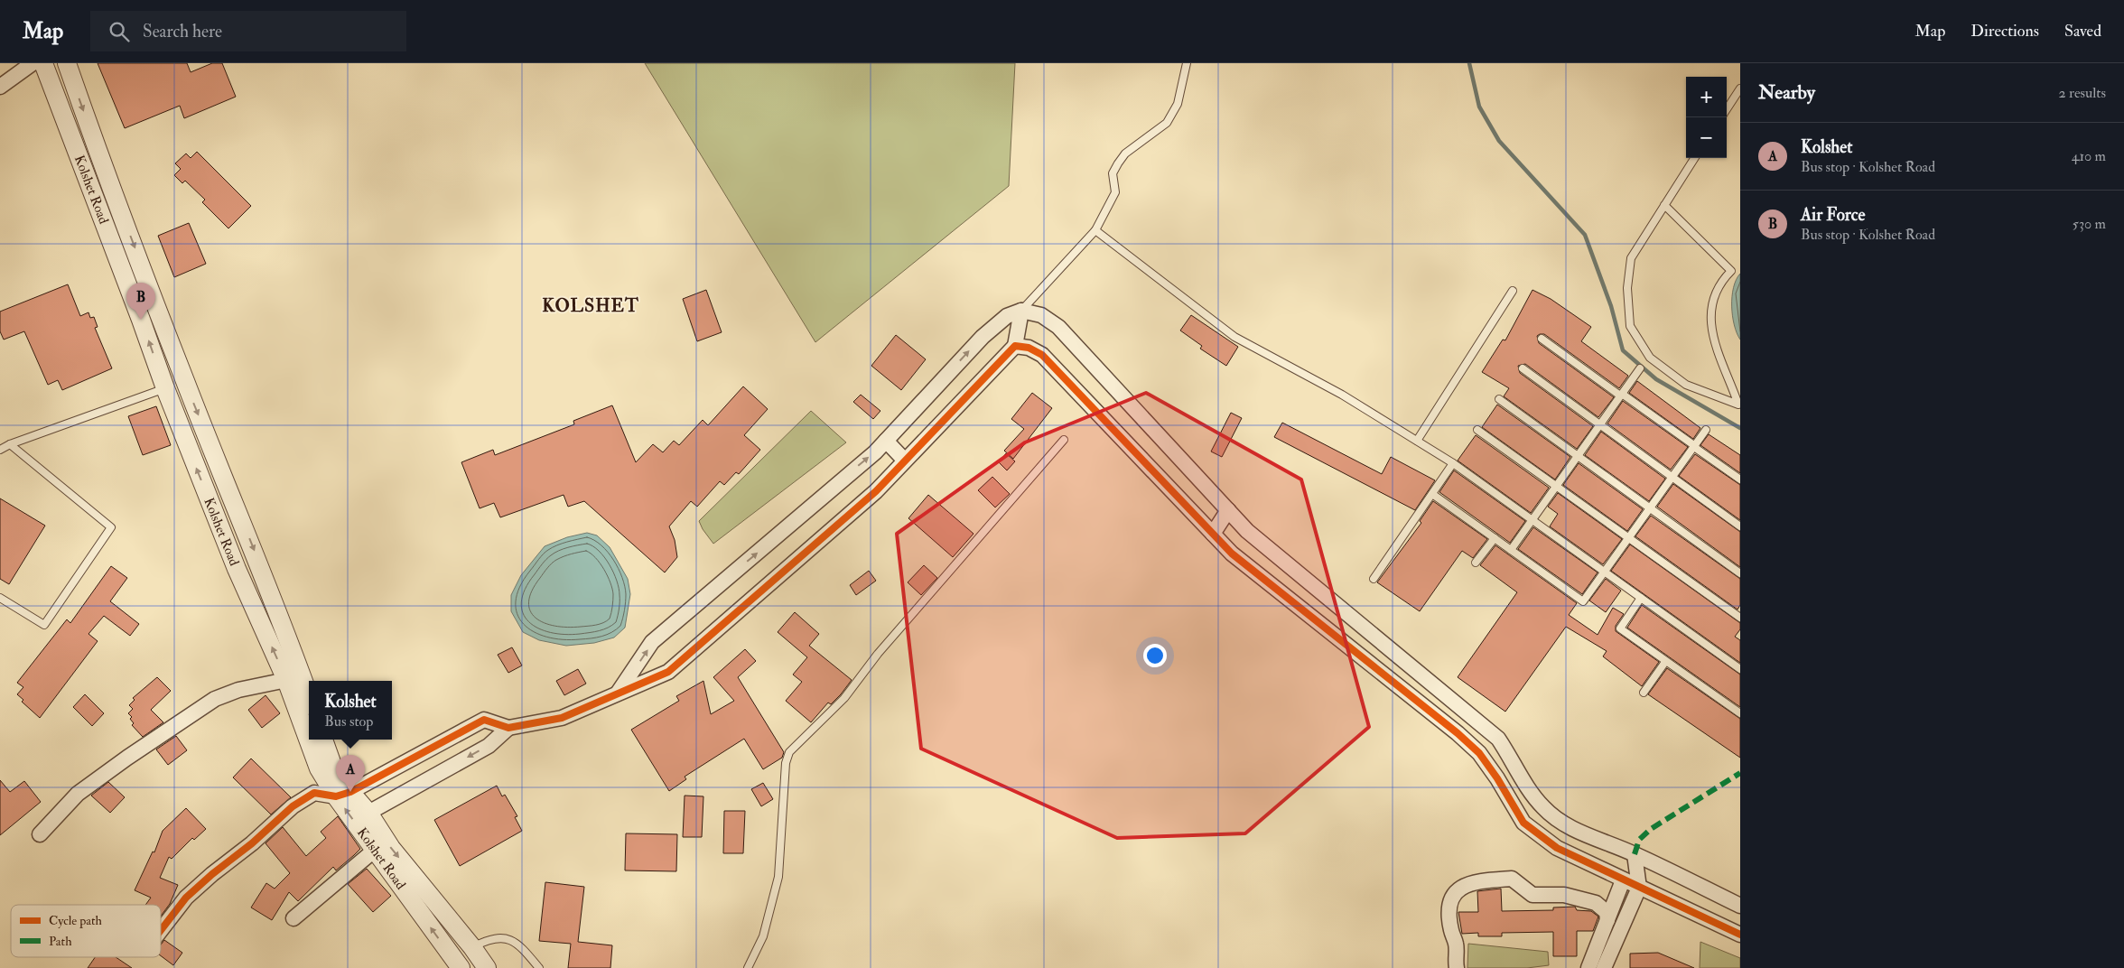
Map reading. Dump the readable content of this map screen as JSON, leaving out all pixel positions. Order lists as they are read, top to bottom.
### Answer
{
  "streets": {
    "street": ["Kolshet Road"]
  },
  "districts": ["KOLSHET"],
  "legend": ["Cycle path", "Path"],
  "page": {
    "header": "Map",
    "search": "Search here",
    "nav": ["Map", "Directions", "Saved"],
    "heading": ["Nearby", "2 results"],
    "map_buttons": ["+", "−"],
    "list": [
      {
        "mark": "A",
        "name": "Kolshet",
        "note": "Bus stop · Kolshet Road",
        "value": "410 m"
      },
      {
        "mark": "B",
        "name": "Air Force",
        "note": "Bus stop · Kolshet Road",
        "value": "530 m"
      }
    ],
    "pins": ["B", "A"],
    "popup": ["Kolshet", "Bus stop"]
  }
}
